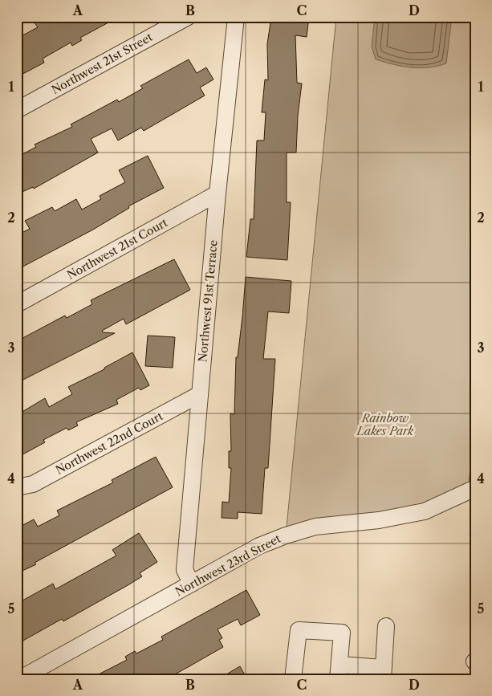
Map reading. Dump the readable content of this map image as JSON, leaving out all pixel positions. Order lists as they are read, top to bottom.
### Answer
{
  "streets": {
    "street": [
      "Northwest 21st Street",
      "Northwest 21st Court",
      "Northwest 91st Terrace",
      "Northwest 22nd Court",
      "Northwest 23rd Street"
    ]
  },
  "crossings": [
    ["Northwest 21st Court", "Northwest 91st Terrace"],
    ["Northwest 91st Terrace", "Northwest 22nd Court"],
    ["Northwest 91st Terrace", "Northwest 23rd Street"]
  ],
  "parks": ["Rainbow Lakes Park"],
  "grid": {
    "columns": [
      "A",
      "B",
      "C",
      "D"
    ],
    "rows": [
      "1",
      "2",
      "3",
      "4",
      "5"
    ]
  }
}
